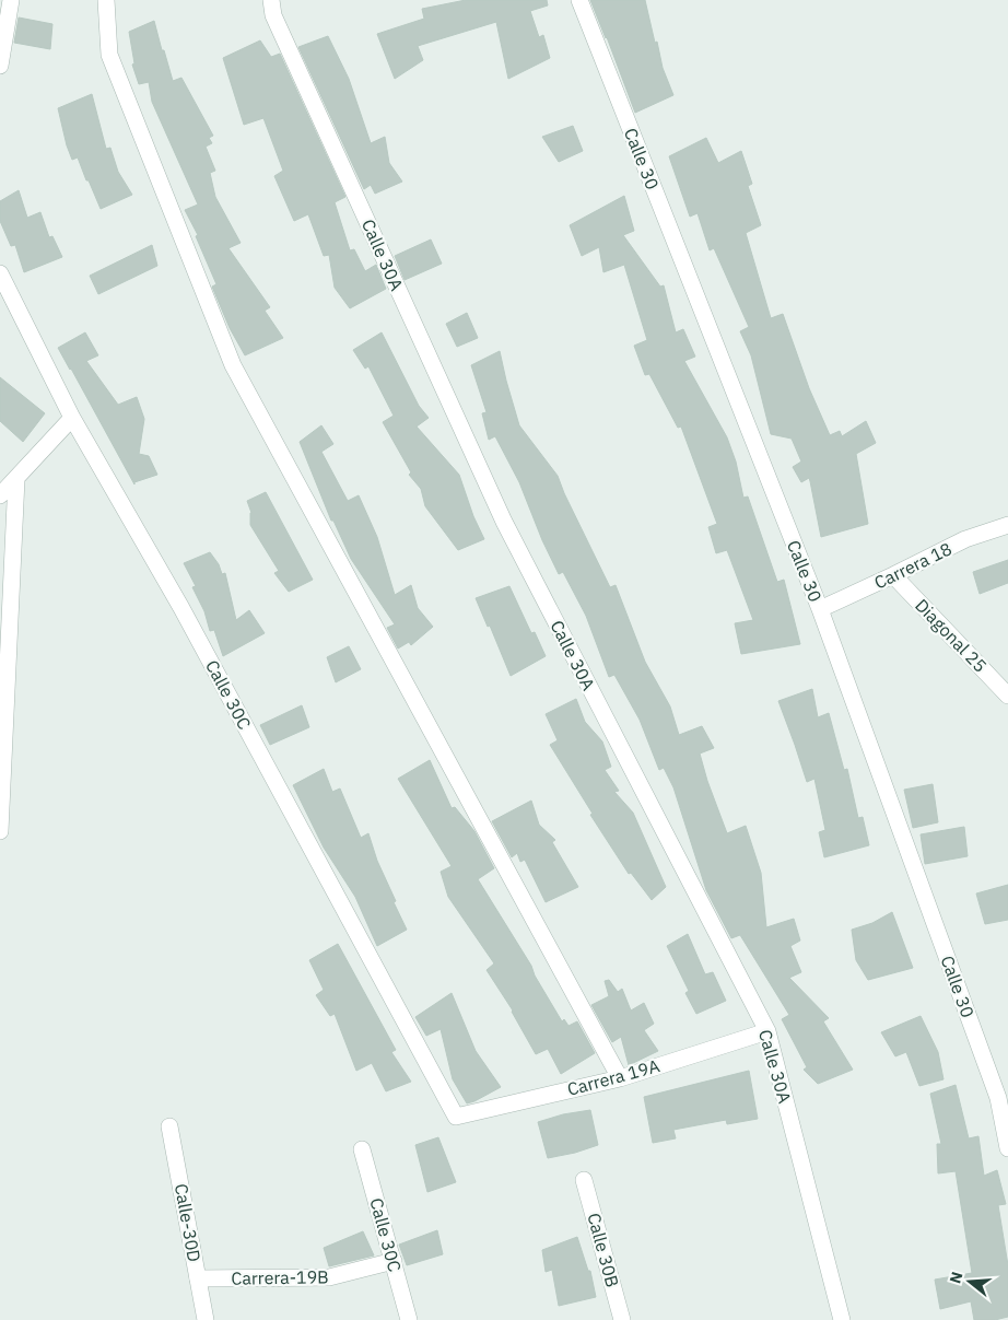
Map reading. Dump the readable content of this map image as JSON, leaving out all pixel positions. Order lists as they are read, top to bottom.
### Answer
{
  "streets": {
    "street": [
      "Calle 30",
      "Calle 30A",
      "Carrera 18",
      "Diagonal 25",
      "Calle 30C",
      "Carrera 19A",
      "Calle-30D",
      "Calle 30B",
      "Carrera-19B"
    ]
  },
  "crossings": [
    ["Calle 30", "Carrera 18"],
    ["Calle 30A", "Carrera 19A"],
    ["Carrera 18", "Diagonal 25"],
    ["Calle 30C", "Carrera 19A"],
    ["Calle 30C", "Carrera-19B"],
    ["Calle-30D", "Carrera-19B"]
  ],
  "north": "left"
}
